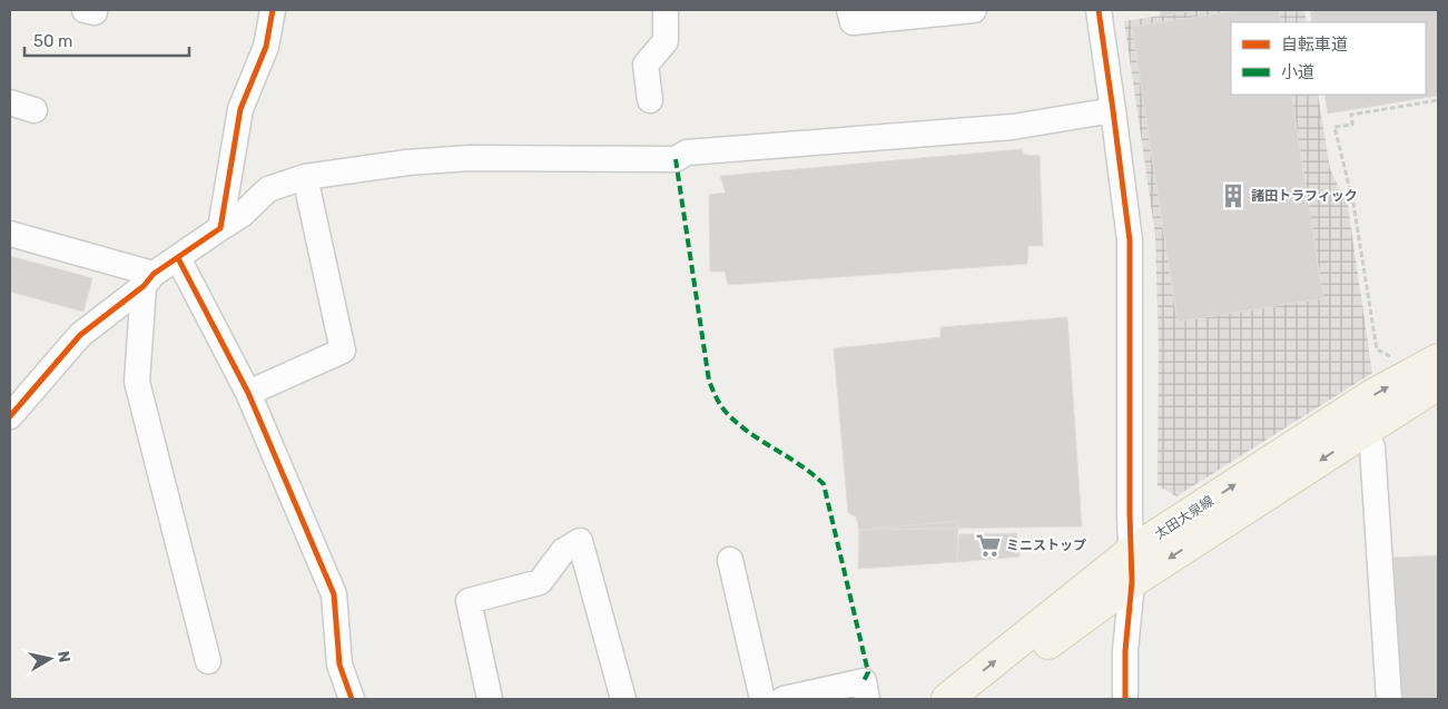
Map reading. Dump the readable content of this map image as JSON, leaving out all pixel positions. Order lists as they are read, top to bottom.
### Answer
{
  "streets": {
    "main road": ["太田大泉線"]
  },
  "places": {
    "building": ["諸田トラフィック"],
    "supermarket": ["ミニストップ"]
  },
  "legend": ["自転車道", "小道"],
  "scale_bar": "50 m",
  "north": "right"
}
